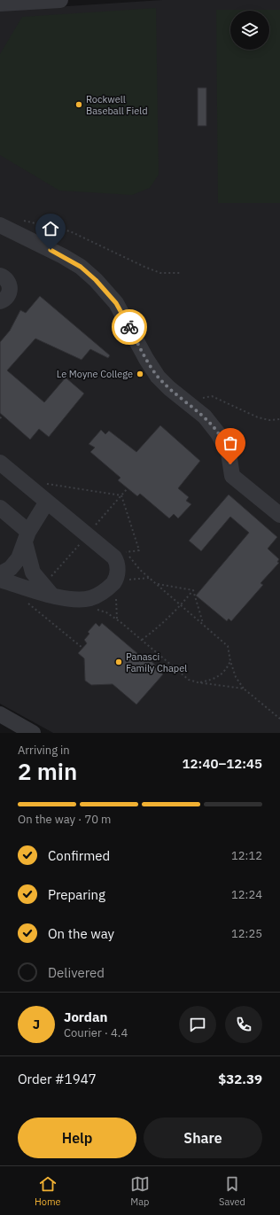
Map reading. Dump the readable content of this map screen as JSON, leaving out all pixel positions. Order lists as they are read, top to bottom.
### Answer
{
  "places": ["Rockwell Baseball Field", "Le Moyne College", "Panasci Family Chapel"],
  "page": {
    "heading": ["2 min", "Arriving in", "12:40–12:45"],
    "panel": [
      "Jordan",
      "Courier · 4.4",
      "Order #1947",
      "$32.39"
    ],
    "bar": "On the way · 70 m",
    "list": [
      ["Confirmed", "12:12"],
      ["Preparing", "12:24"],
      ["On the way", "12:25"],
      "Delivered"
    ],
    "round": "J",
    "buttons": ["Help", "Share"],
    "tabs": ["Home", "Map", "Saved"]
  }
}
